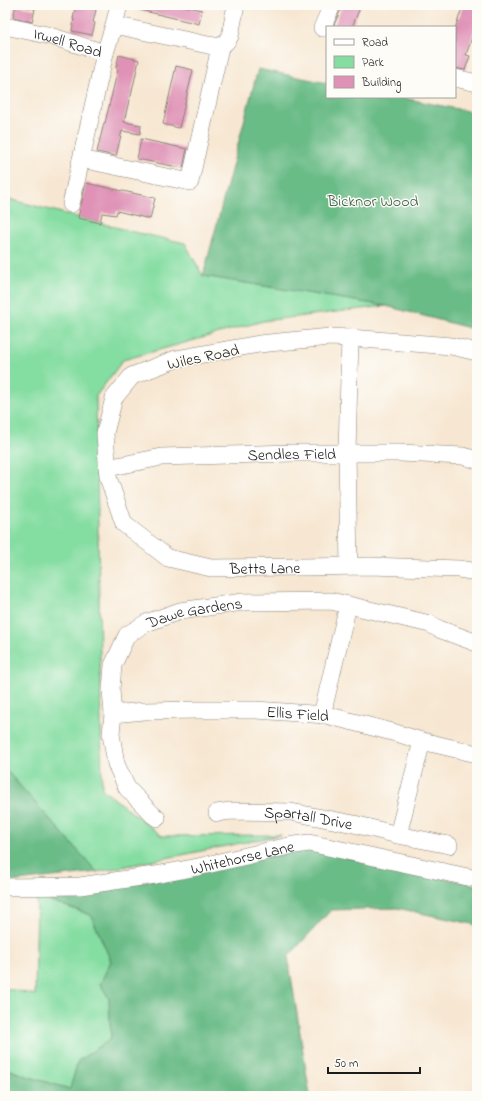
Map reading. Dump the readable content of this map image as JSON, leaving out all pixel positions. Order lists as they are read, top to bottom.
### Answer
{
  "streets": {
    "street": [
      "Irwell Road",
      "Wiles Road",
      "Sendles Field",
      "Betts Lane",
      "Dawe Gardens",
      "Ellis Field",
      "Spartall Drive",
      "Whitehorse Lane"
    ]
  },
  "crossings": [
    ["Wiles Road", "Sendles Field"],
    ["Wiles Road", "Betts Lane"],
    ["Sendles Field", "Betts Lane"],
    ["Dawe Gardens", "Ellis Field"]
  ],
  "parks": ["Bicknor Wood"],
  "legend": ["Road", "Park", "Building"],
  "scale_bar": "50 m"
}
